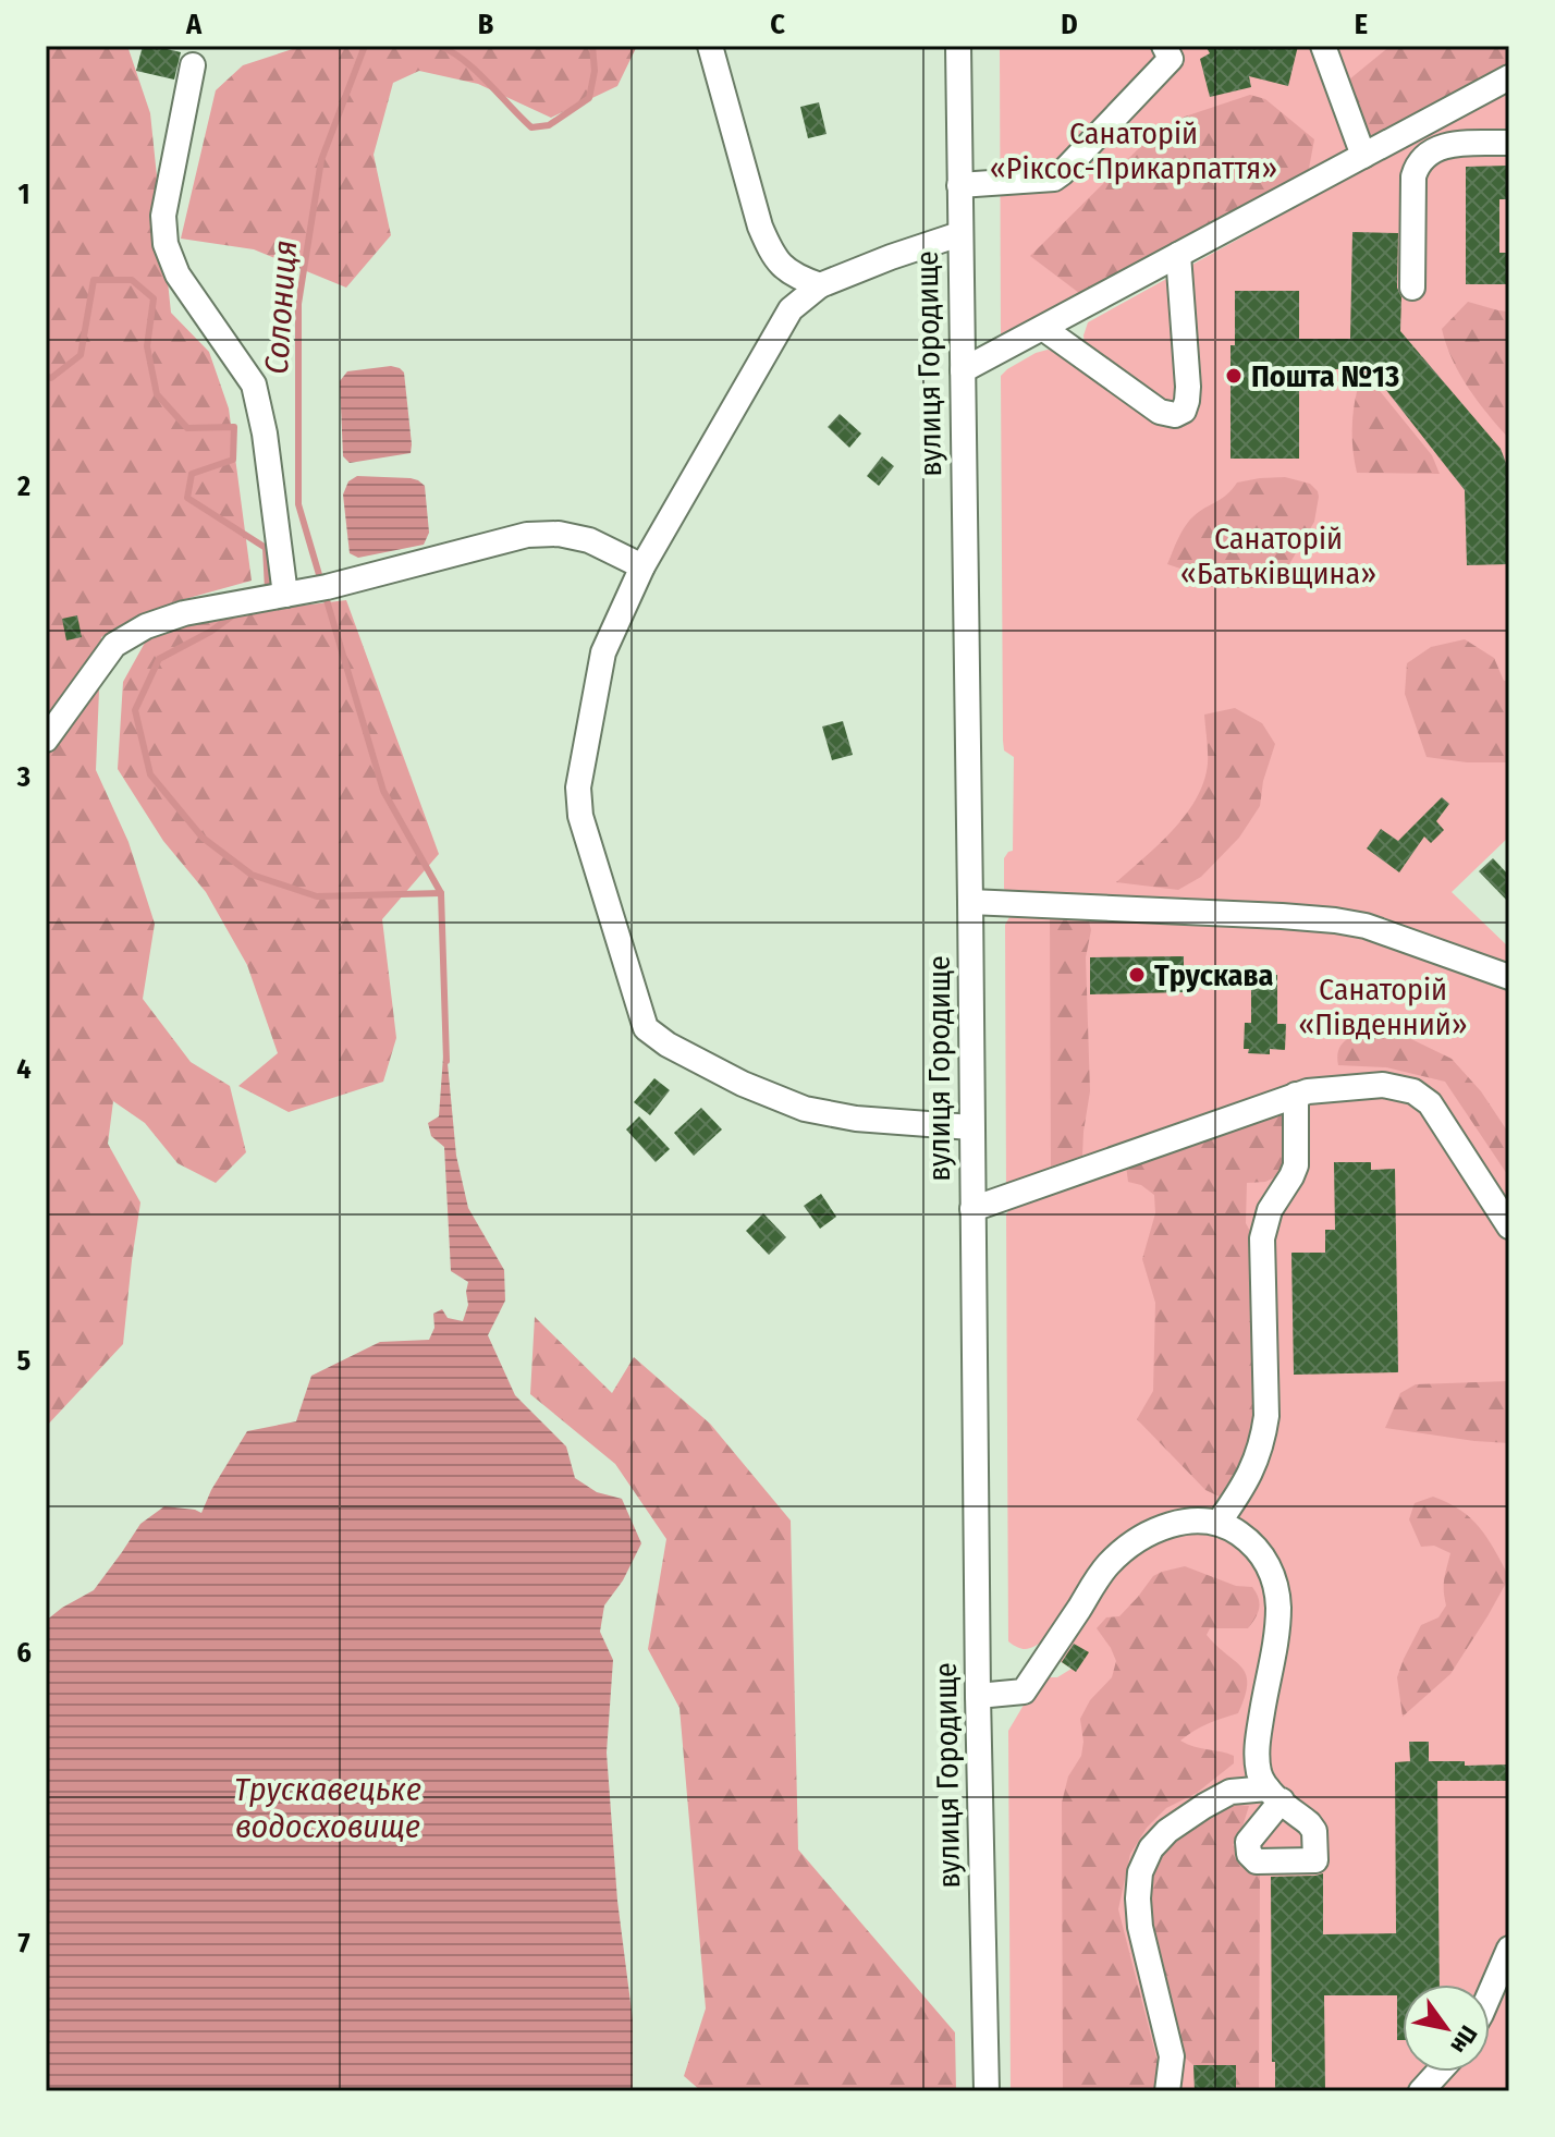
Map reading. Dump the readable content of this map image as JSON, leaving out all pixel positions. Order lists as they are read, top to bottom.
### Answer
{
  "streets": {
    "street": ["вулиця Городище"]
  },
  "water": ["Солониця", "Трускавецьке водосховище"],
  "parks": ["Санаторій «Ріксос-Прикарпаття»", "Санаторій «Батьківщина»", "Санаторій «Південний»"],
  "places": ["Пошта №13", "Трускава"],
  "north": "bottom right",
  "grid": {
    "columns": [
      "A",
      "B",
      "C",
      "D",
      "E"
    ],
    "rows": [
      "1",
      "2",
      "3",
      "4",
      "5",
      "6",
      "7"
    ]
  }
}
